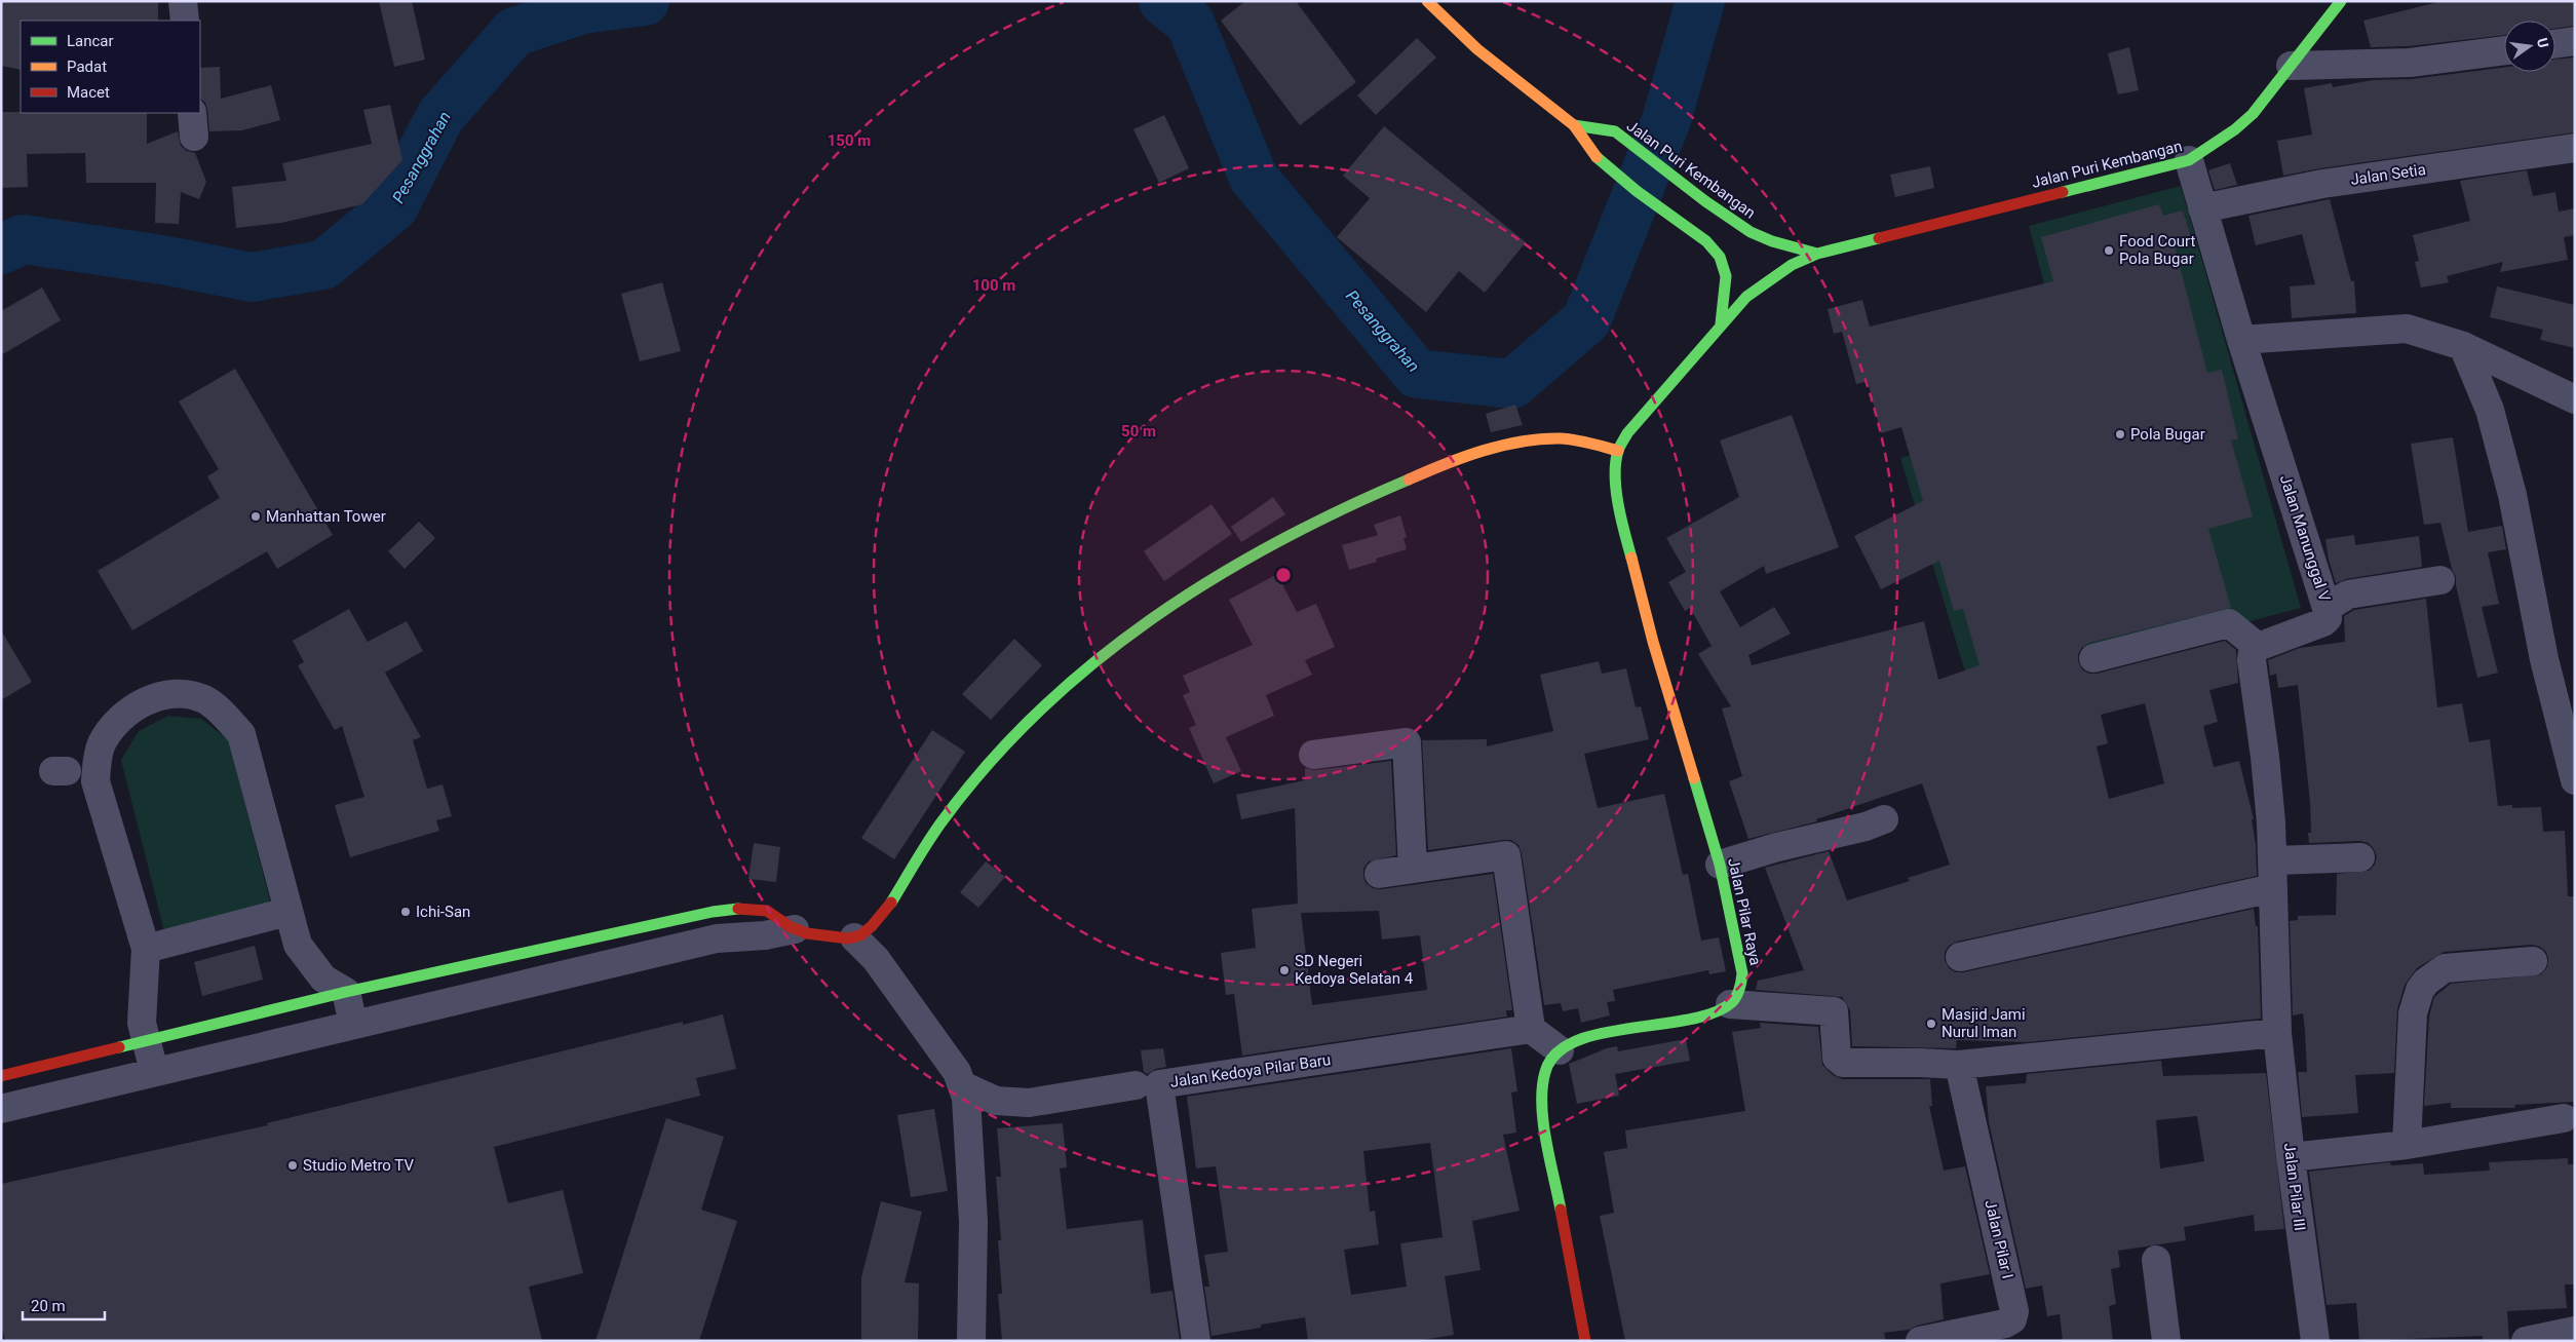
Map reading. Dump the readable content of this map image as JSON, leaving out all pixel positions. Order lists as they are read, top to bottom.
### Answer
{
  "streets": {
    "street": [
      "Jalan Puri Kembangan",
      "Jalan Setia",
      "Jalan Manunggal V",
      "Jalan Pilar Raya",
      "Jalan Kedoya Pilar Baru",
      "Jalan Pilar III",
      "Jalan Pilar I"
    ]
  },
  "crossings": [
    ["Jalan Puri Kembangan", "Jalan Manunggal V"],
    ["Jalan Puri Kembangan", "Jalan Pilar Raya"],
    ["Jalan Setia", "Jalan Manunggal V"]
  ],
  "water": ["Pesanggrahan"],
  "places": [
    "Food Court Pola Bugar",
    "Pola Bugar",
    "Manhattan Tower",
    "Ichi-San",
    "SD Negeri Kedoya Selatan 4",
    "Masjid Jami Nurul Iman",
    "Studio Metro TV"
  ],
  "legend": ["Lancar", "Padat", "Macet"],
  "scale_bar": "20 m",
  "north": "right",
  "rings": ["150 m", "100 m", "50 m"]
}
